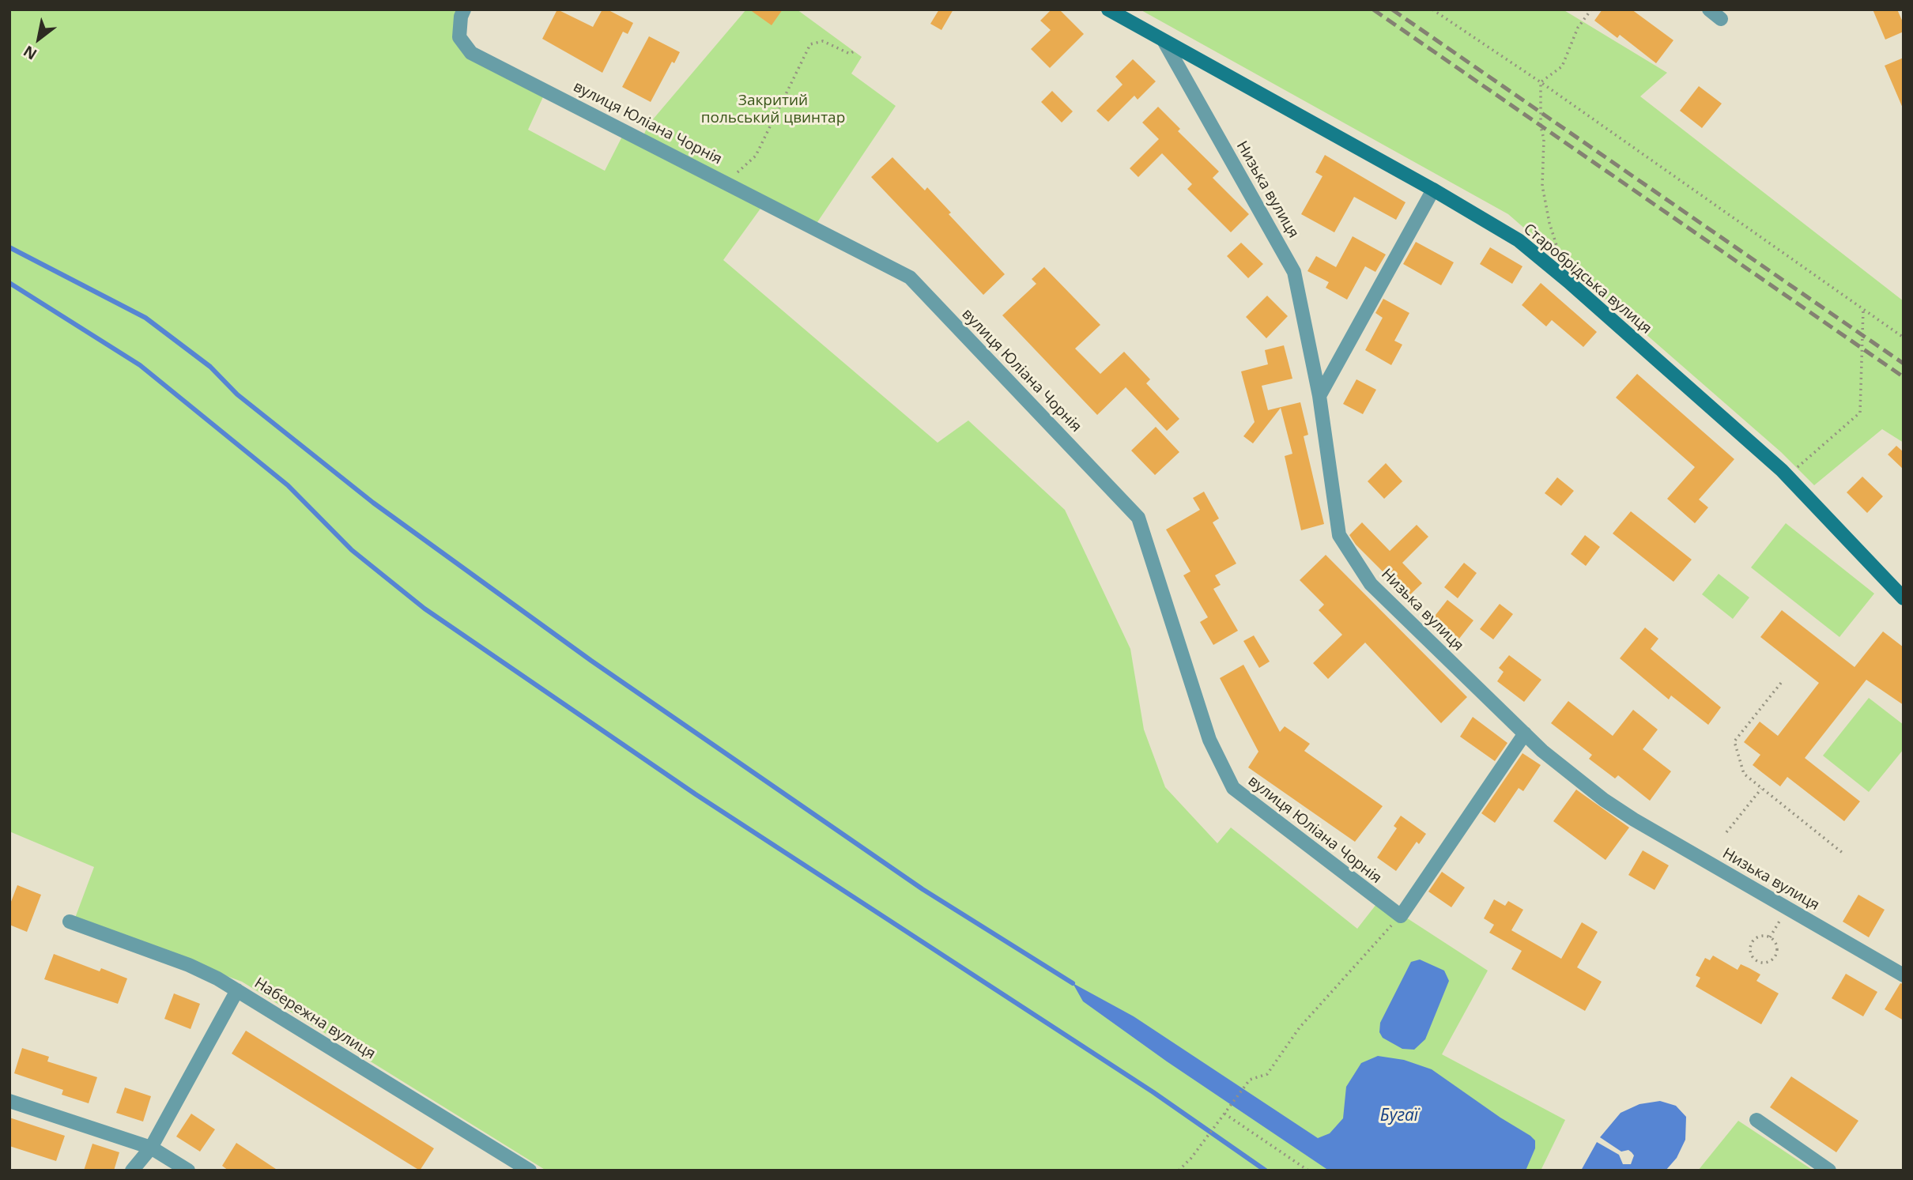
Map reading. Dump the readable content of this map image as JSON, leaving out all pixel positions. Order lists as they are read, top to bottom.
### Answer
{
  "streets": {
    "street": [
      "вулиця Юліана Чорнія",
      "Низька вулиця",
      "Старобрідська вулиця",
      "Набережна вулиця"
    ]
  },
  "crossings": [
    ["Низька вулиця", "Старобрідська вулиця"]
  ],
  "water": ["Бугаї"],
  "parks": ["Закритий польський цвинтар"],
  "north": "bottom left"
}
